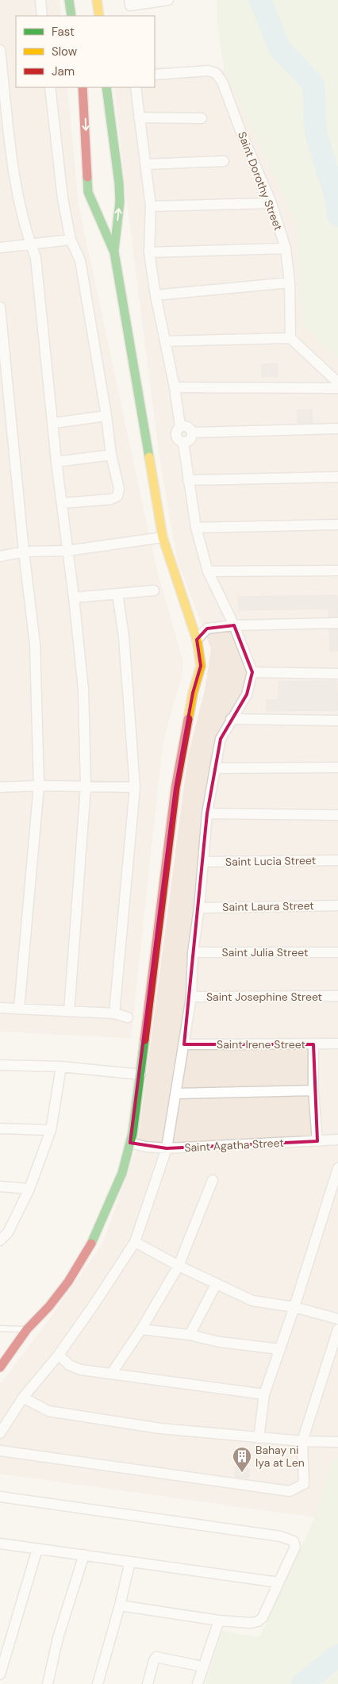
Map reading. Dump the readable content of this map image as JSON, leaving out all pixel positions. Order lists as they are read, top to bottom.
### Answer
{
  "streets": {
    "street": [
      "Saint Dorothy Street",
      "Saint Lucia Street",
      "Saint Laura Street",
      "Saint Julia Street",
      "Saint Josephine Street",
      "Saint Irene Street",
      "Saint Agatha Street"
    ]
  },
  "places": {
    "building": ["Bahay ni Iya at Len"]
  },
  "legend": ["Fast", "Slow", "Jam"]
}
